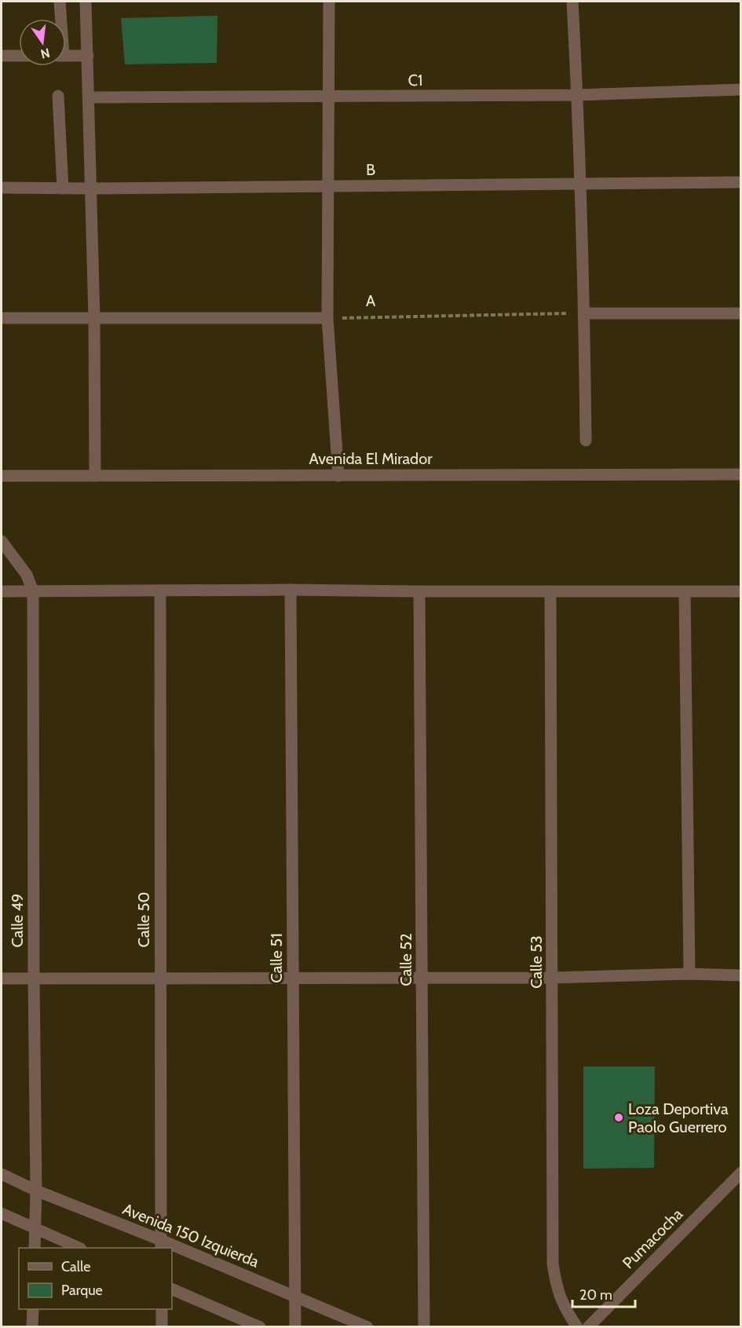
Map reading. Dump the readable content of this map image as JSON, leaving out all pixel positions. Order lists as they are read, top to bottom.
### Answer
{
  "streets": {
    "street": [
      "C1",
      "B",
      "Avenida El Mirador",
      "Calle 50",
      "Calle 49",
      "Calle 51",
      "Calle 52",
      "Calle 53",
      "Avenida 150 Izquierda",
      "Pumacocha"
    ],
    "path": ["A"]
  },
  "crossings": [
    ["Calle 50", "Avenida 150 Izquierda"],
    ["Calle 49", "Avenida 150 Izquierda"],
    ["Calle 51", "Avenida 150 Izquierda"]
  ],
  "places": ["Loza Deportiva Paolo Guerrero"],
  "legend": ["Calle", "Parque"],
  "scale_bar": "20 m",
  "north": "bottom"
}
